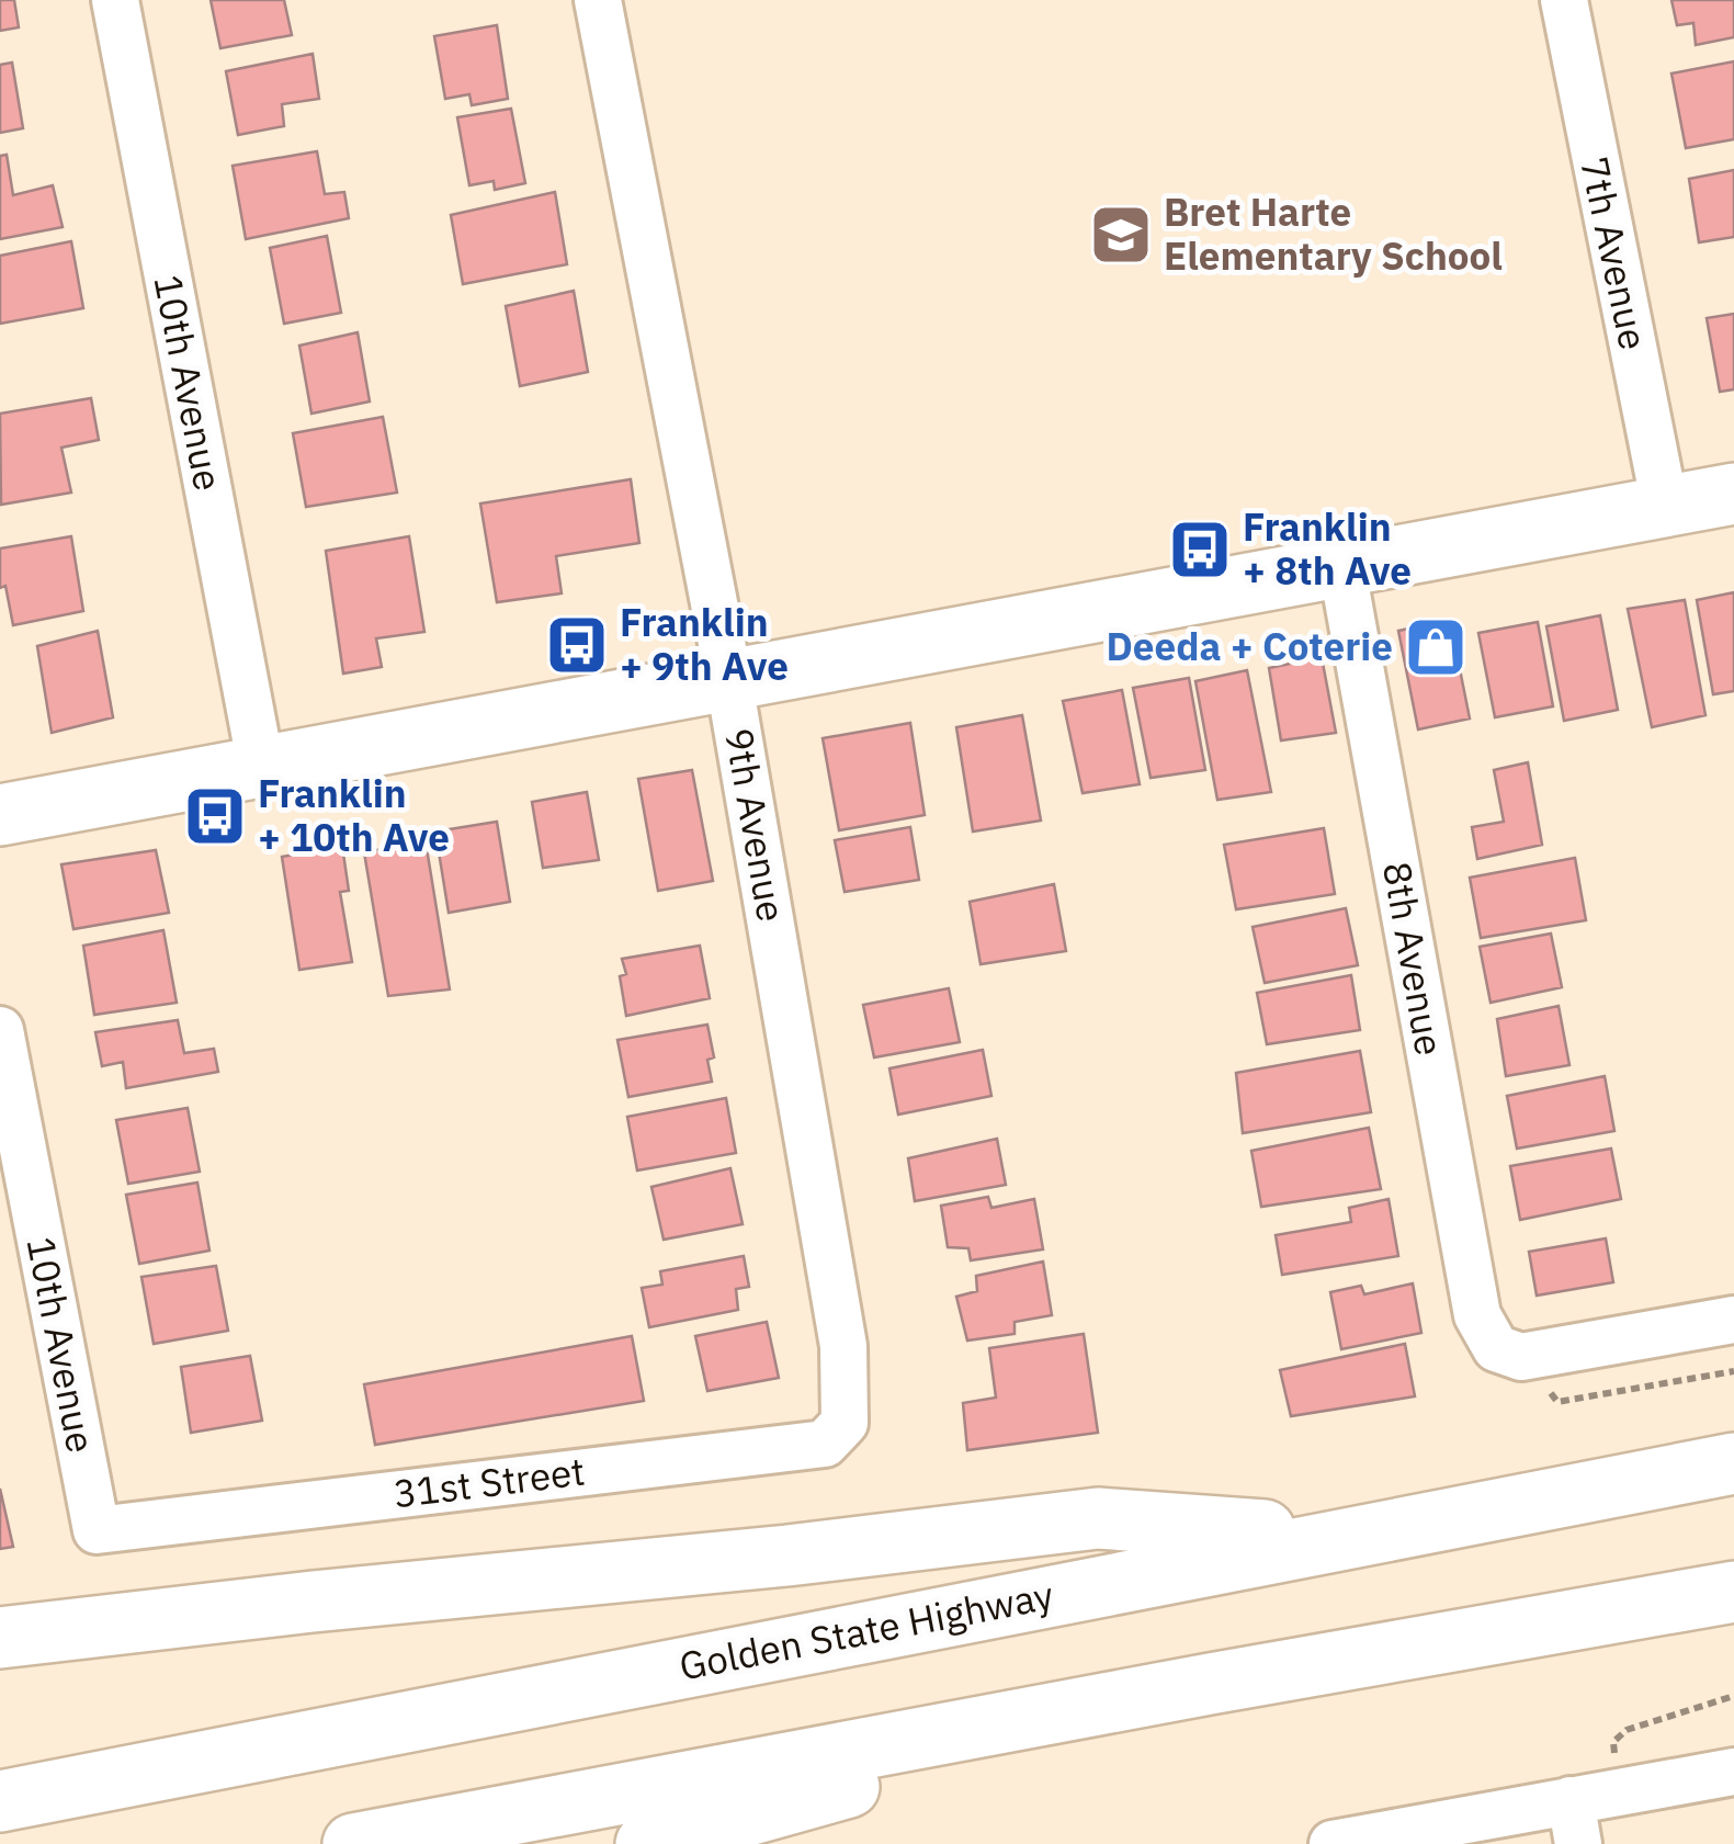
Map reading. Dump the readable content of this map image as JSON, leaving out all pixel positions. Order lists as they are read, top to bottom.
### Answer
{
  "streets": {
    "main road": ["Golden State Highway"],
    "street": [
      "7th Avenue",
      "10th Avenue",
      "9th Avenue",
      "8th Avenue",
      "31st Street"
    ]
  },
  "crossings": [
    ["10th Avenue", "31st Street"],
    ["9th Avenue", "31st Street"]
  ],
  "places": {
    "school or university": ["Bret Harte Elementary School"],
    "bus stop": ["Franklin + 8th Ave", "Franklin + 9th Ave", "Franklin + 10th Ave"],
    "shop": ["Deeda + Coterie"]
  }
}
